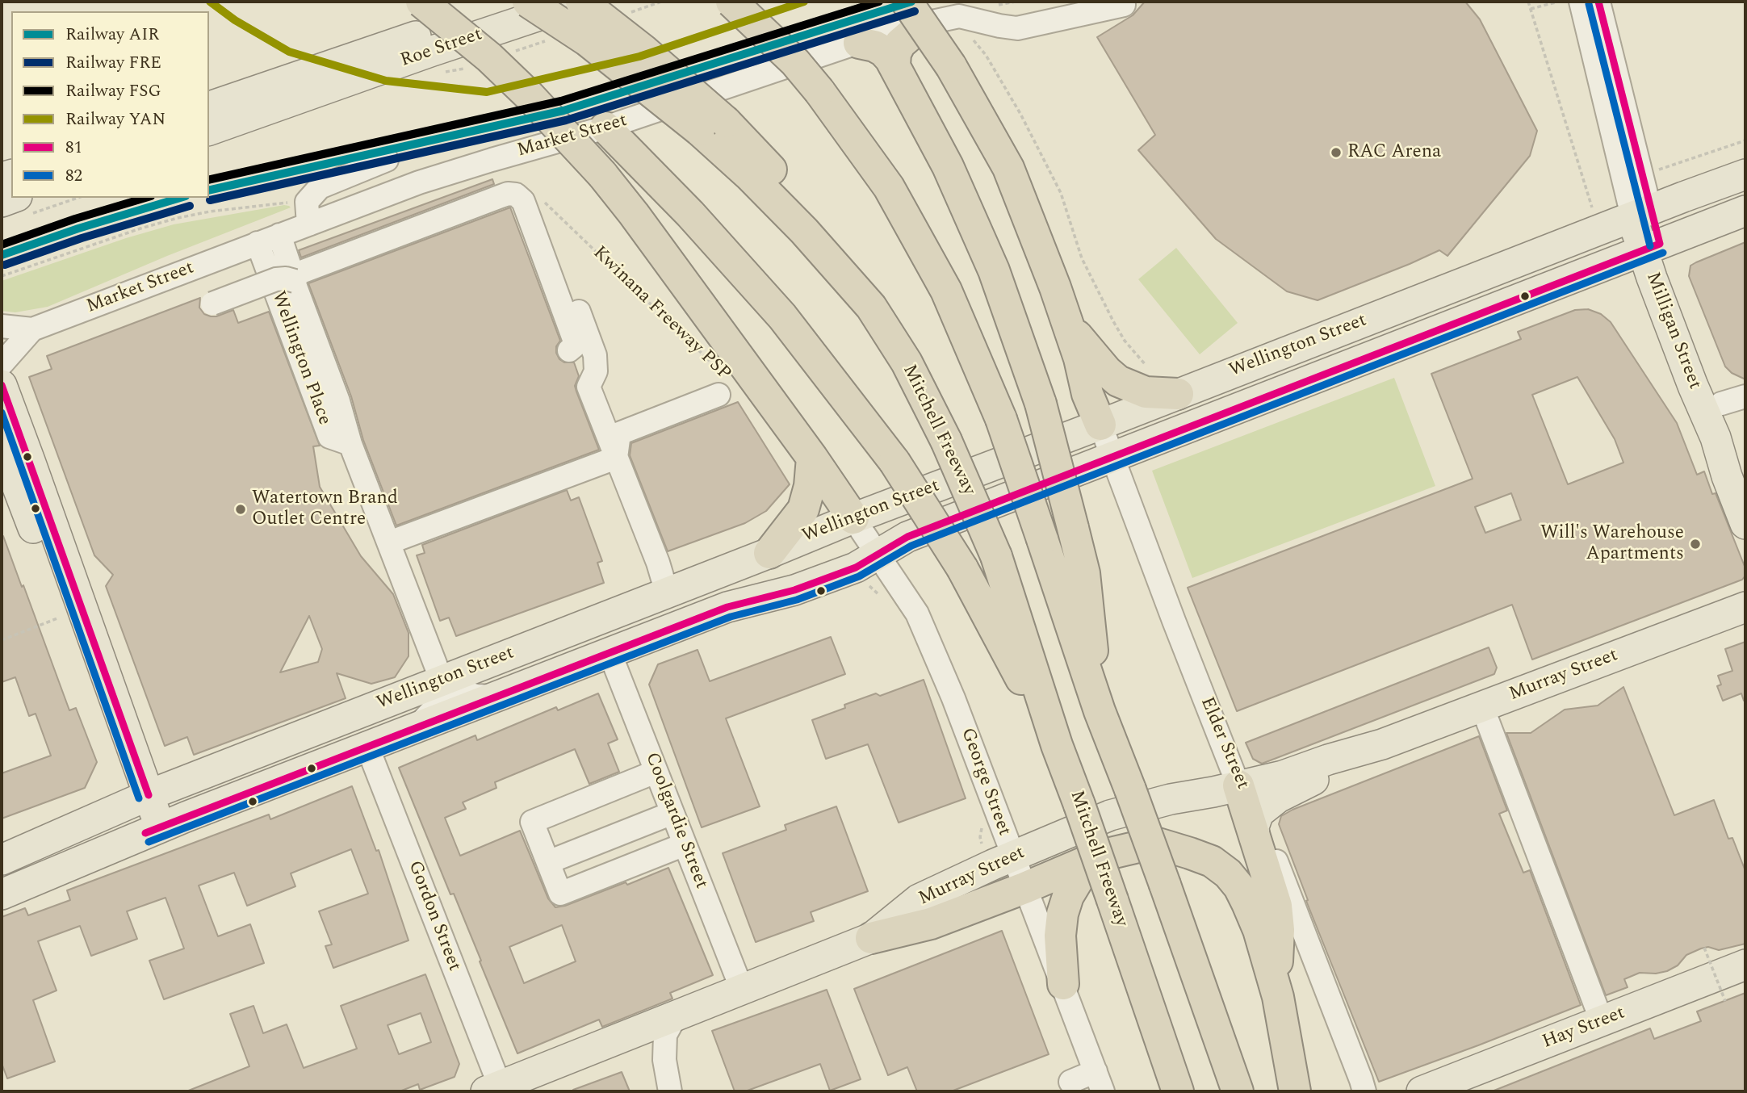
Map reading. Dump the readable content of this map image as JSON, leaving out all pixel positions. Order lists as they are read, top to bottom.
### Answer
{
  "streets": {
    "highway": ["Mitchell Freeway"],
    "main road": [
      "Roe Street",
      "Milligan Street",
      "Wellington Street",
      "Murray Street",
      "Hay Street"
    ],
    "street": [
      "Market Street",
      "Wellington Place",
      "Elder Street",
      "George Street",
      "Coolgardie Street",
      "Gordon Street"
    ],
    "path": ["Kwinana Freeway PSP"]
  },
  "crossings": [
    ["Market Street", "Wellington Place"],
    ["Milligan Street", "Wellington Street"],
    ["Wellington Street", "Elder Street"],
    ["Wellington Street", "George Street"],
    ["Wellington Street", "Coolgardie Street"],
    ["Wellington Street", "Gordon Street"],
    ["Murray Street", "Elder Street"],
    ["Murray Street", "George Street"],
    ["Murray Street", "Coolgardie Street"],
    ["Murray Street", "Gordon Street"]
  ],
  "places": ["RAC Arena", "Watertown Brand Outlet Centre", "Will's Warehouse Apartments"],
  "lines": [
    "rail line AIR",
    "rail line FSG",
    "rail line YAN",
    "transit line 81",
    "transit line 82",
    "rail line FRE"
  ],
  "legend": [
    "Railway AIR",
    "Railway FRE",
    "Railway FSG",
    "Railway YAN",
    "81",
    "82"
  ]
}
